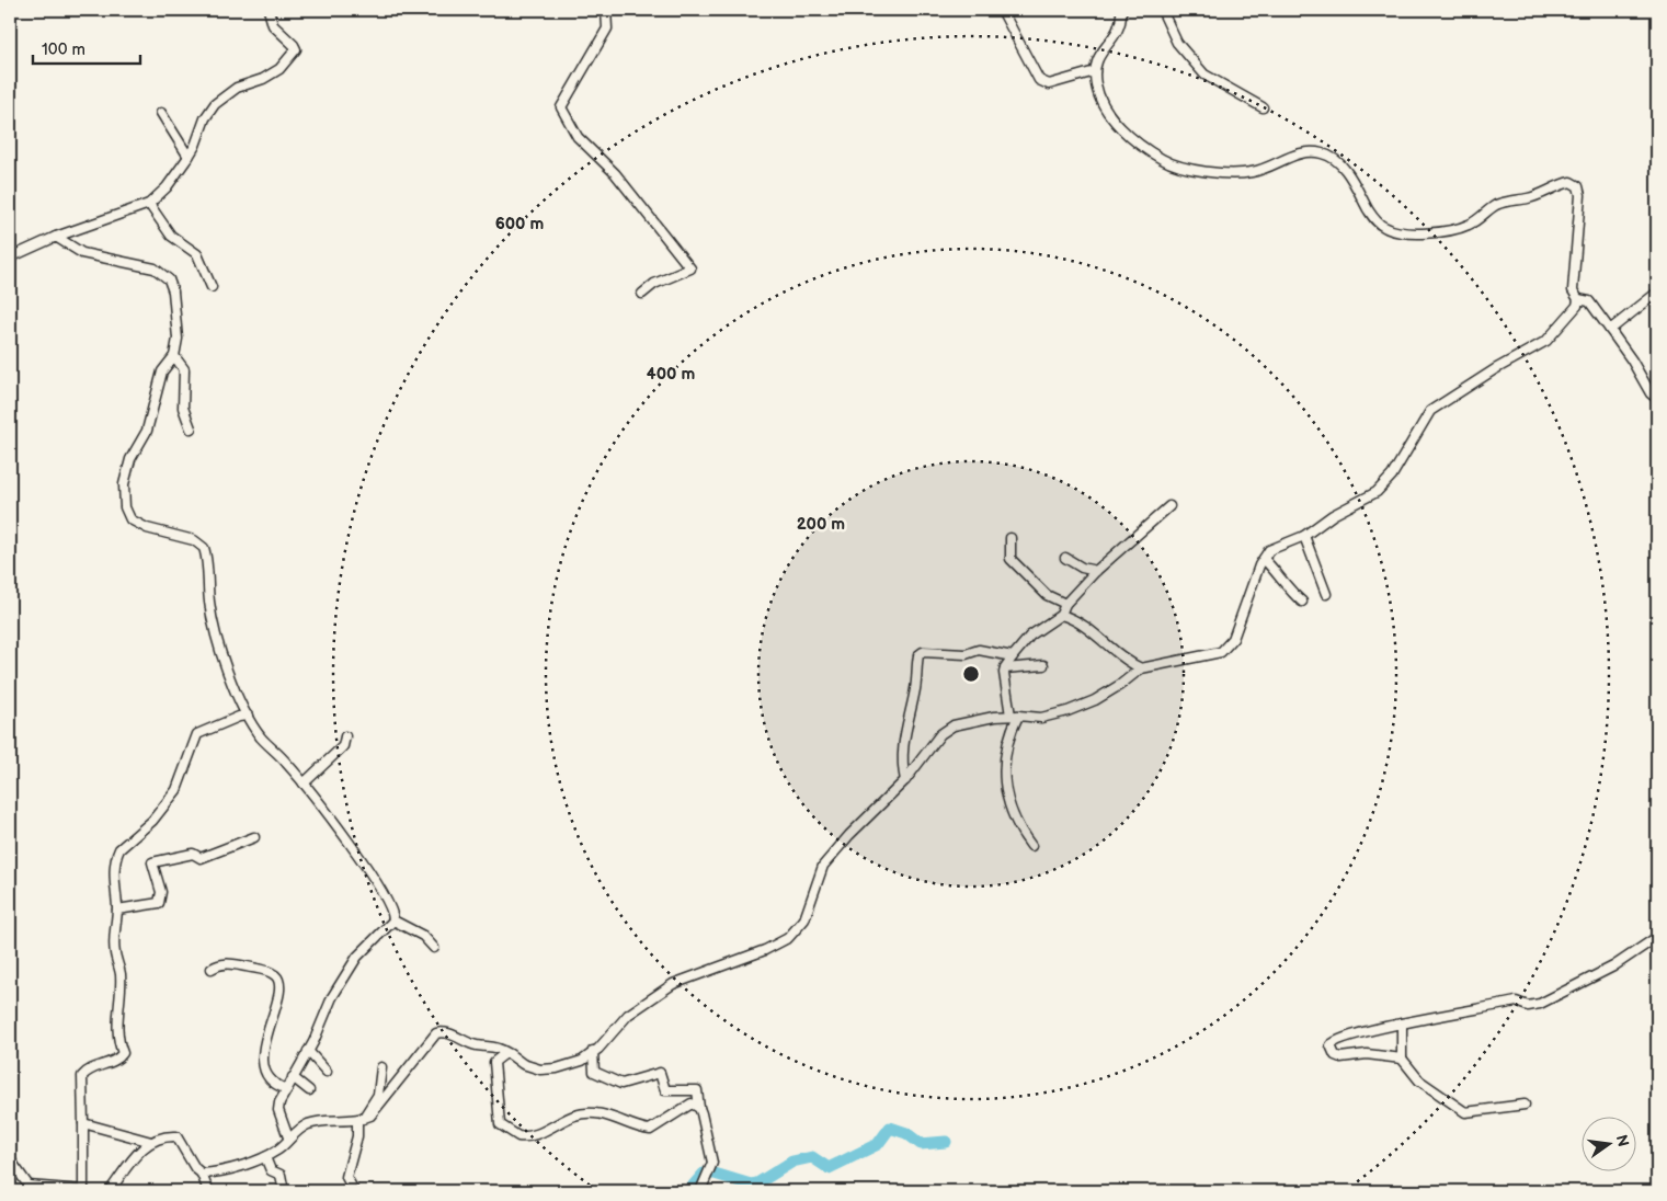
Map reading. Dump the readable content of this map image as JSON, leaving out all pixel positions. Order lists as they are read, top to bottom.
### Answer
{
  "scale_bar": "100 m",
  "north": "right",
  "rings": ["600 m", "400 m", "200 m"]
}
